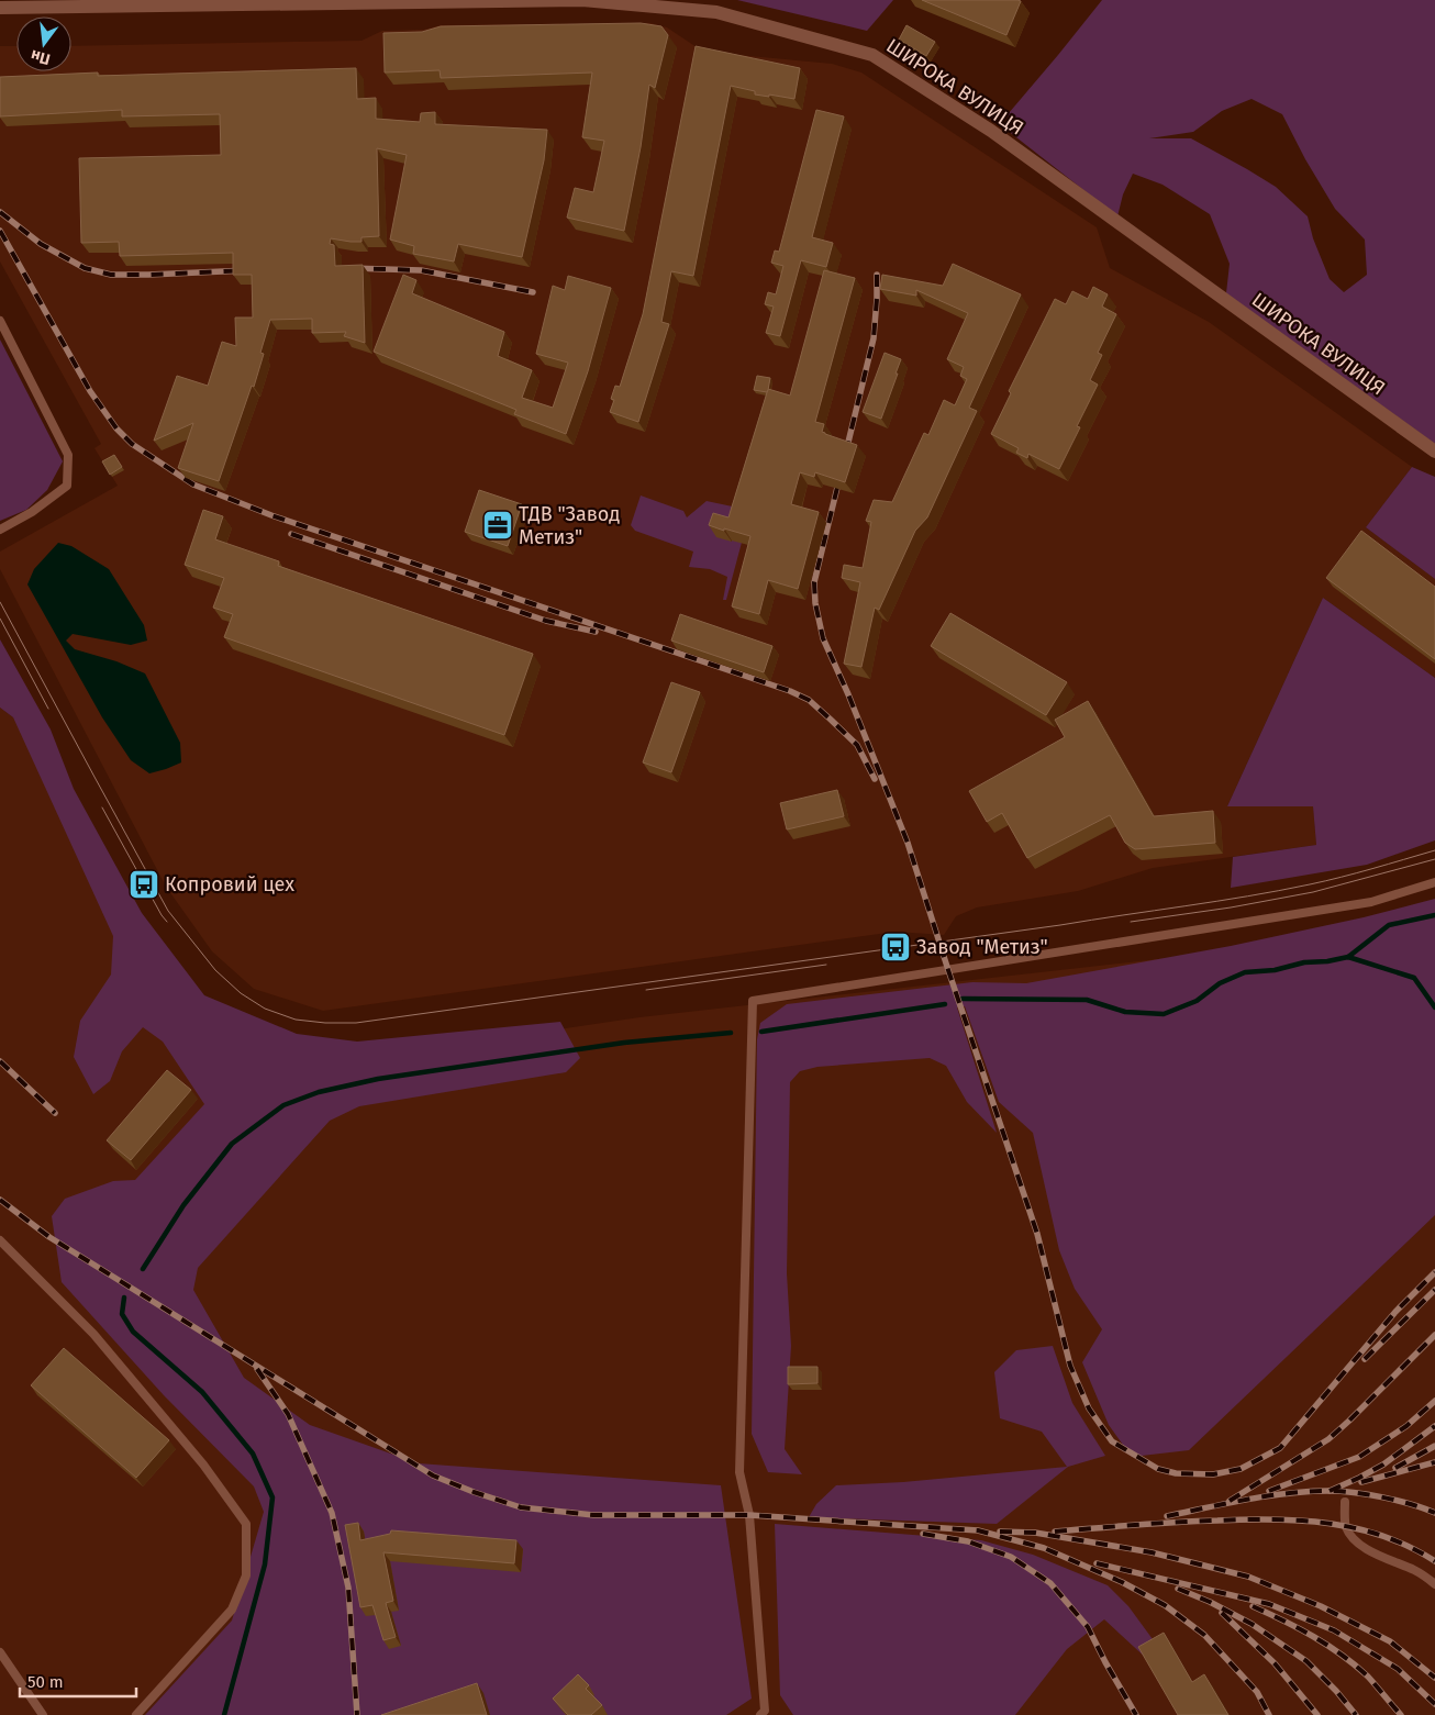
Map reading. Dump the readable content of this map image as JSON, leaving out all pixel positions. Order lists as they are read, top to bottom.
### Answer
{
  "streets": {
    "street": ["ШИРОКА ВУЛИЦЯ"]
  },
  "places": {
    "office": ["ТДВ \"Завод Метиз\""],
    "bus stop": ["Копровий цех", "Завод \"Метиз\""]
  },
  "scale_bar": "50 m",
  "north": "bottom"
}
